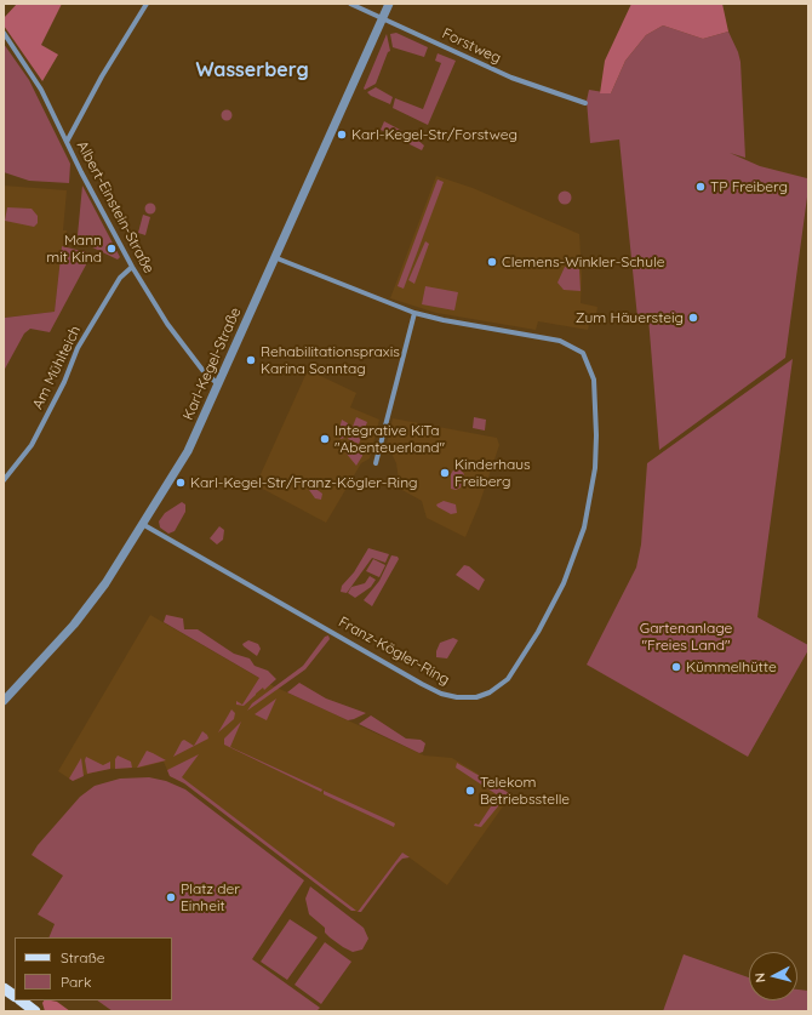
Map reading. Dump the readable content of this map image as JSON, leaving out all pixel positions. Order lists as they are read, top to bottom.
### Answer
{
  "streets": {
    "street": [
      "Forstweg",
      "Albert-Einstein-Straße",
      "Karl-Kegel-Straße",
      "Am Mühlteich",
      "Franz-Kögler-Ring"
    ]
  },
  "crossings": [
    ["Forstweg", "Karl-Kegel-Straße"],
    ["Albert-Einstein-Straße", "Karl-Kegel-Straße"],
    ["Albert-Einstein-Straße", "Am Mühlteich"],
    ["Karl-Kegel-Straße", "Franz-Kögler-Ring"]
  ],
  "districts": ["Wasserberg"],
  "parks": ["Gartenanlage \"Freies Land\""],
  "places": [
    "Karl-Kegel-Str/Forstweg",
    "TP Freiberg",
    "Mann mit Kind",
    "Clemens-Winkler-Schule",
    "Zum Häuersteig",
    "Rehabilitationspraxis Karina Sonntag",
    "Integrative KiTa \"Abenteuerland\"",
    "Kinderhaus Freiberg",
    "Karl-Kegel-Str/Franz-Kögler-Ring",
    "Kümmelhütte",
    "Telekom Betriebsstelle",
    "Platz der Einheit"
  ],
  "legend": ["Straße", "Park"],
  "north": "left"
}
